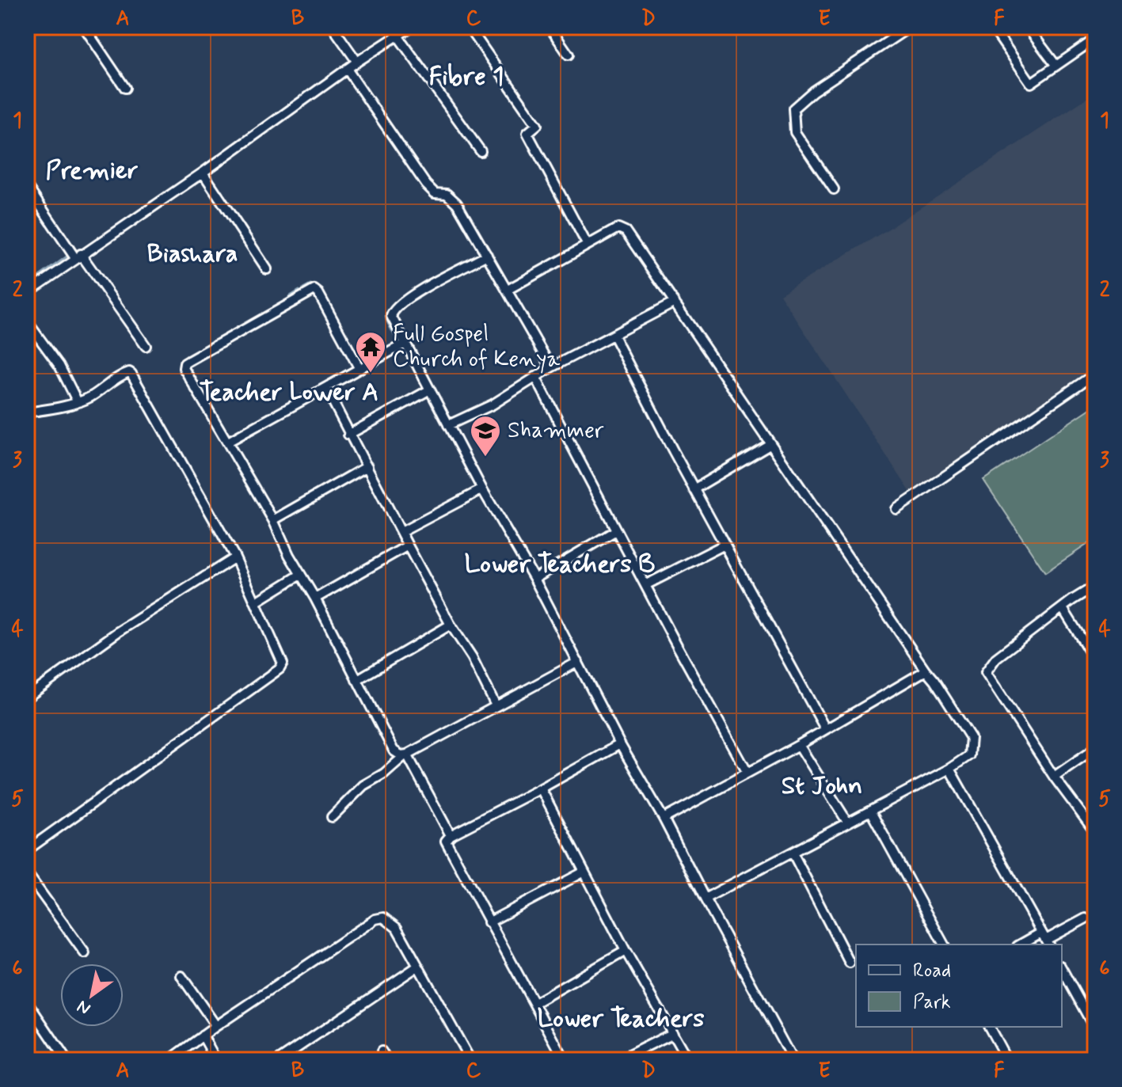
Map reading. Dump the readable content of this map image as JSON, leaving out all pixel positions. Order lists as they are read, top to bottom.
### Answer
{
  "districts": [
    "Fibre 1",
    "Premier",
    "Biashara",
    "Teacher Lower A",
    "Lower Teachers B",
    "St John",
    "Lower Teachers"
  ],
  "places": {
    "temple": ["Full Gospel Church of Kenya"],
    "school or university": ["Shammer"]
  },
  "legend": ["Road", "Park"],
  "north": "bottom left",
  "grid": {
    "columns": [
      "A",
      "B",
      "C",
      "D",
      "E",
      "F"
    ],
    "rows": [
      "1",
      "2",
      "3",
      "4",
      "5",
      "6"
    ]
  }
}
